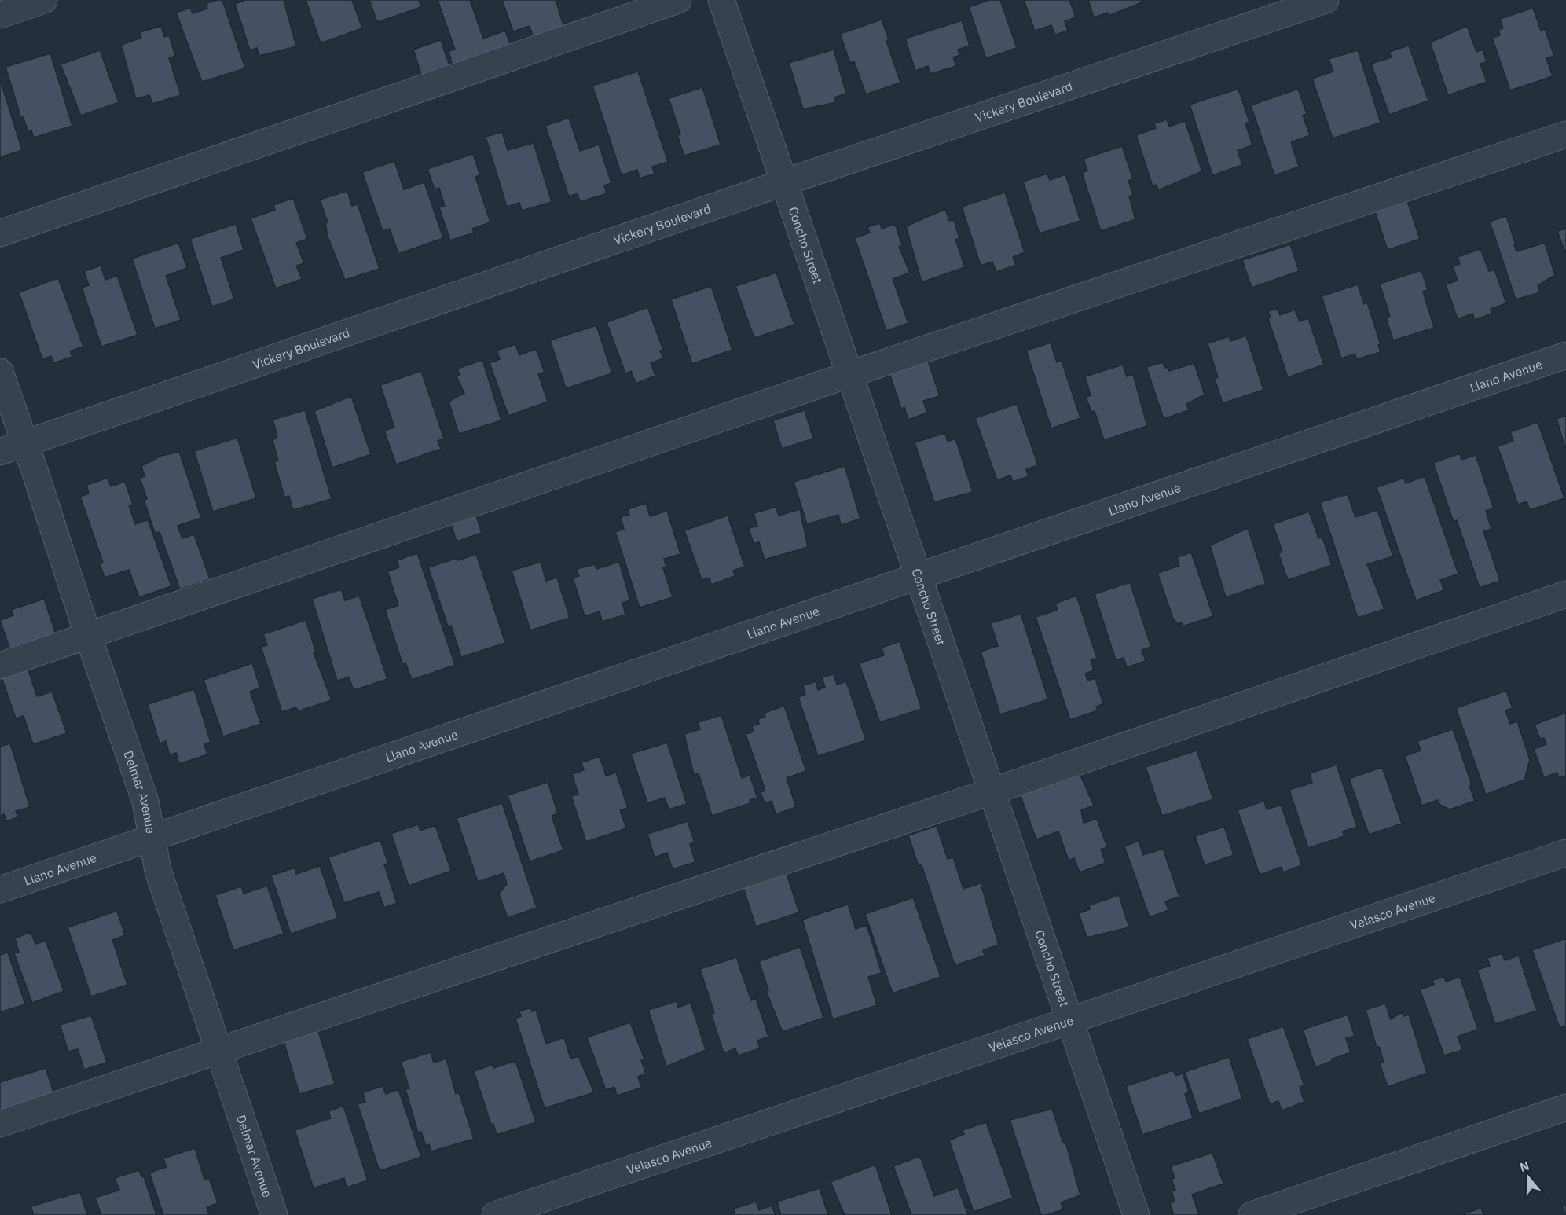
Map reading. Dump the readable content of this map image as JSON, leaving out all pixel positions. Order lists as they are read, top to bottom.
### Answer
{
  "streets": {
    "street": [
      "Vickery Boulevard",
      "Concho Street",
      "Llano Avenue",
      "Delmar Avenue",
      "Velasco Avenue"
    ]
  },
  "crossings": [
    ["Vickery Boulevard", "Concho Street"],
    ["Vickery Boulevard", "Delmar Avenue"],
    ["Concho Street", "Llano Avenue"],
    ["Concho Street", "Velasco Avenue"],
    ["Llano Avenue", "Delmar Avenue"]
  ],
  "north": "top"
}
